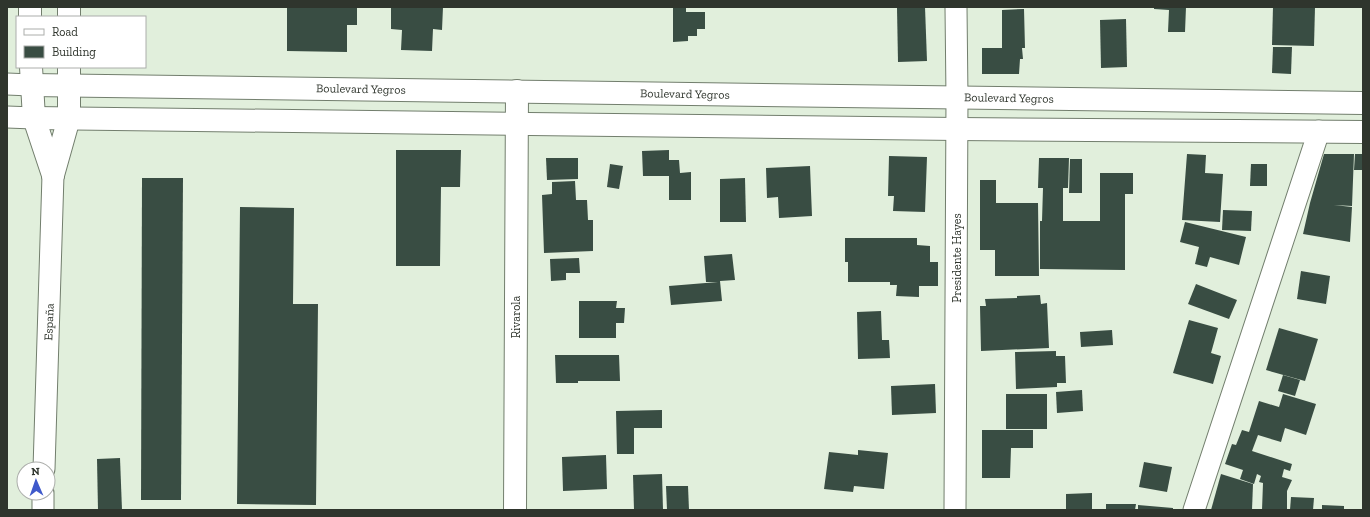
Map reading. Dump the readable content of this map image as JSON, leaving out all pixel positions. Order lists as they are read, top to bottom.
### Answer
{
  "streets": {
    "street": [
      "Boulevard Yegros",
      "Presidente Hayes",
      "Rivarola",
      "España"
    ]
  },
  "crossings": [
    ["Boulevard Yegros", "Presidente Hayes"],
    ["Boulevard Yegros", "Rivarola"]
  ],
  "legend": ["Road", "Building"],
  "north": "top"
}
